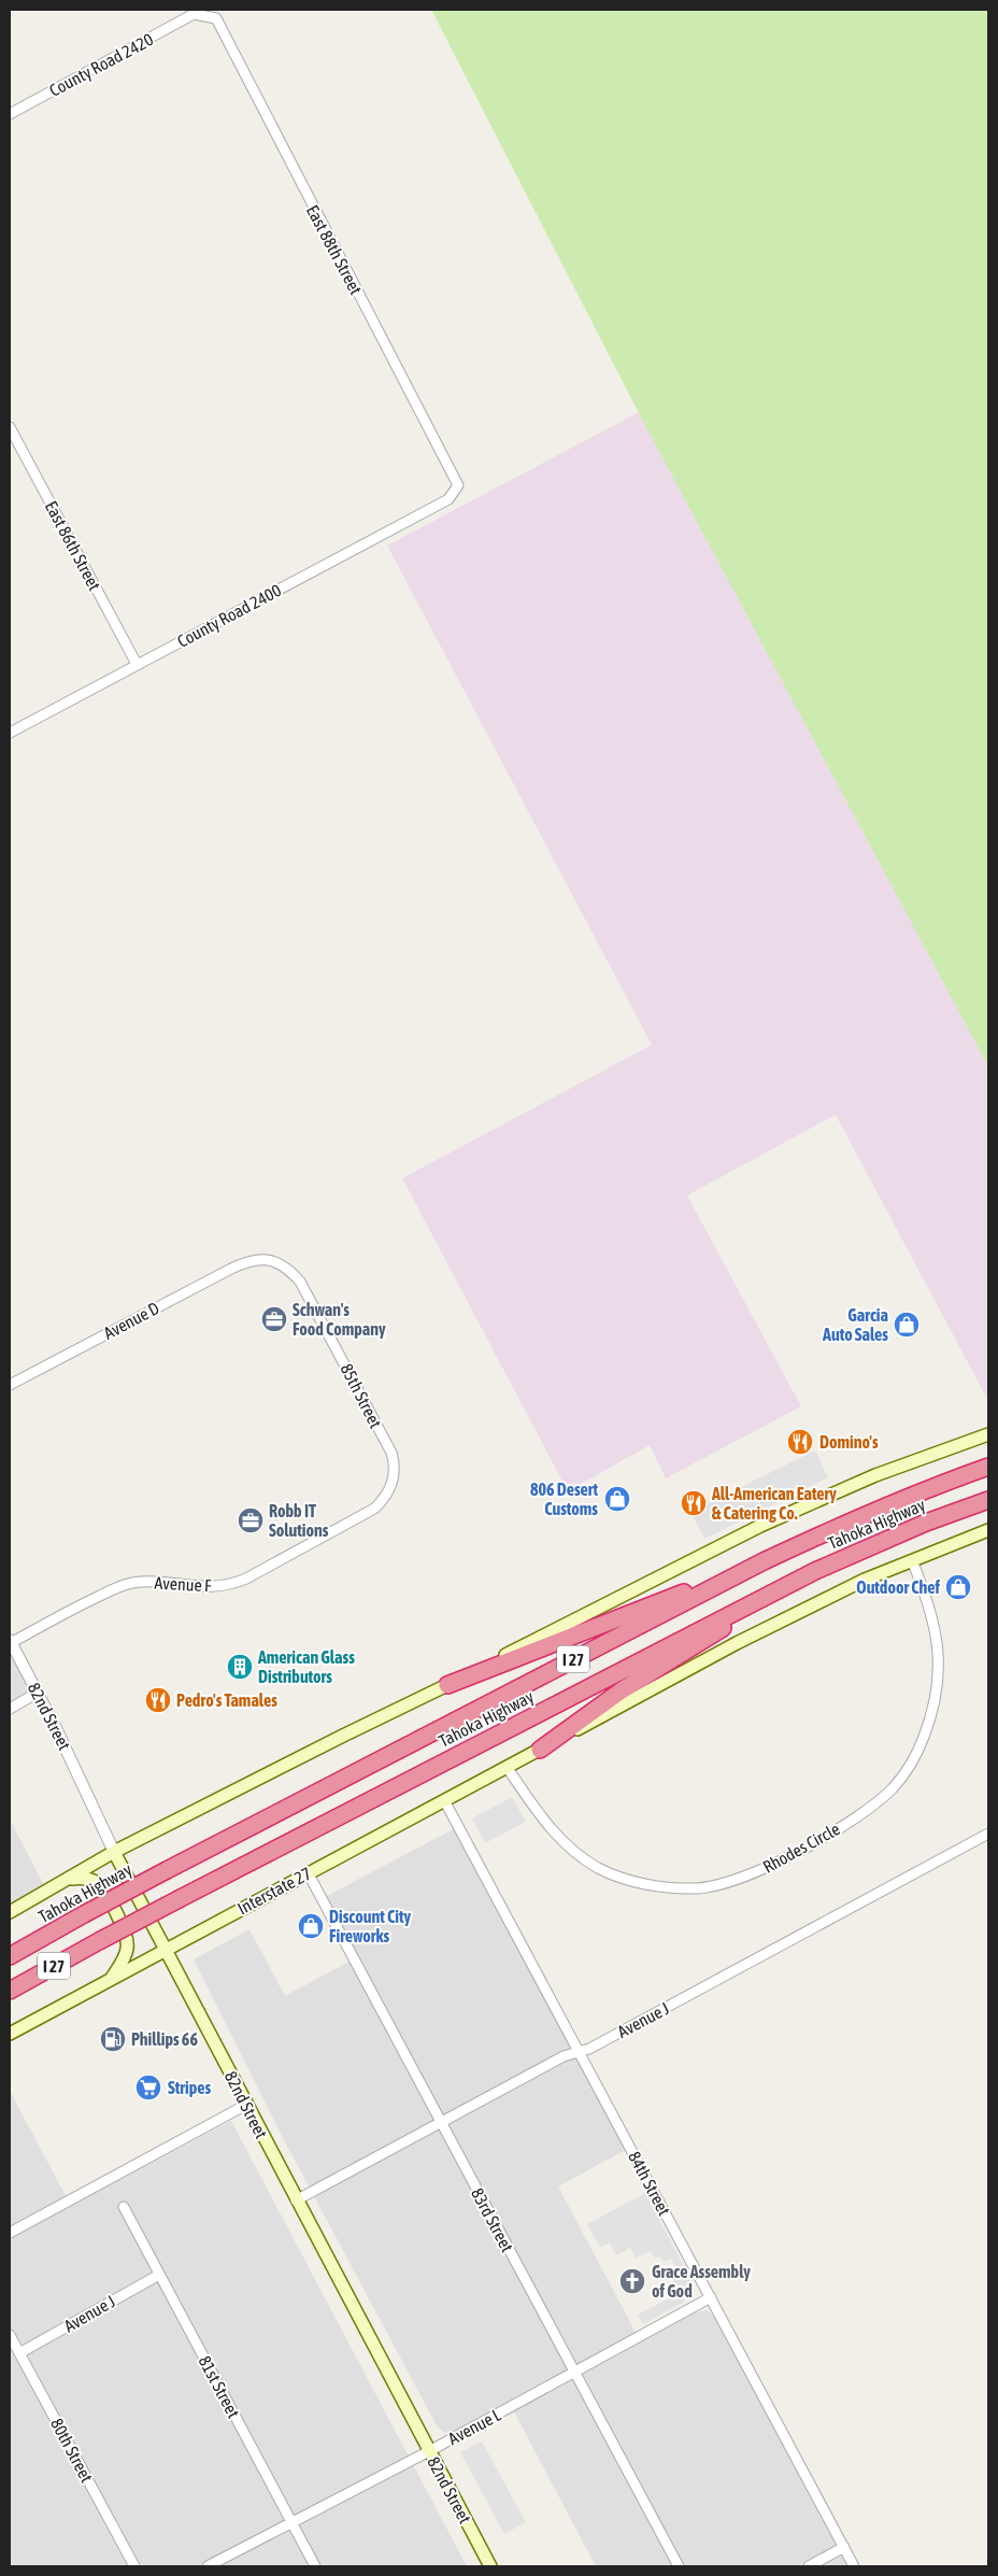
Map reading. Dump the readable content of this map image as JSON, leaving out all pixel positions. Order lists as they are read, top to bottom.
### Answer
{
  "streets": {
    "highway": ["Tahoka Highway", "I 27"],
    "main road": ["82nd Street", "Interstate 27"],
    "street": [
      "County Road 2420",
      "East 88th Street",
      "East 86th Street",
      "County Road 2400",
      "Avenue D",
      "85th Street",
      "Avenue F",
      "Rhodes Circle",
      "Avenue J",
      "84th Street",
      "83rd Street",
      "81st Street",
      "Avenue L",
      "80th Street"
    ]
  },
  "crossings": [
    ["County Road 2420", "East 88th Street"],
    ["East 88th Street", "County Road 2400"],
    ["East 86th Street", "County Road 2400"],
    ["Avenue D", "85th Street"],
    ["85th Street", "Avenue F"],
    ["Avenue F", "82nd Street"],
    ["82nd Street", "Interstate 27"],
    ["82nd Street", "Avenue J"],
    ["82nd Street", "Avenue L"],
    ["Rhodes Circle", "Interstate 27"],
    ["Interstate 27", "84th Street"],
    ["Interstate 27", "83rd Street"],
    ["Avenue J", "84th Street"],
    ["Avenue J", "83rd Street"],
    ["Avenue J", "81st Street"],
    ["Avenue J", "80th Street"],
    ["84th Street", "Avenue L"],
    ["83rd Street", "Avenue L"],
    ["81st Street", "Avenue L"]
  ],
  "places": {
    "office": ["Schwan's Food Company", "Robb IT Solutions"],
    "shop": [
      "Garcia Auto Sales",
      "806 Desert Customs",
      "Outdoor Chef",
      "Discount City Fireworks"
    ],
    "restaurant": ["Domino's", "All-American Eatery & Catering Co.", "Pedro's Tamales"],
    "building": ["American Glass Distributors"],
    "fuel station": ["Phillips 66"],
    "supermarket": ["Stripes"],
    "church": ["Grace Assembly of God"]
  }
}
